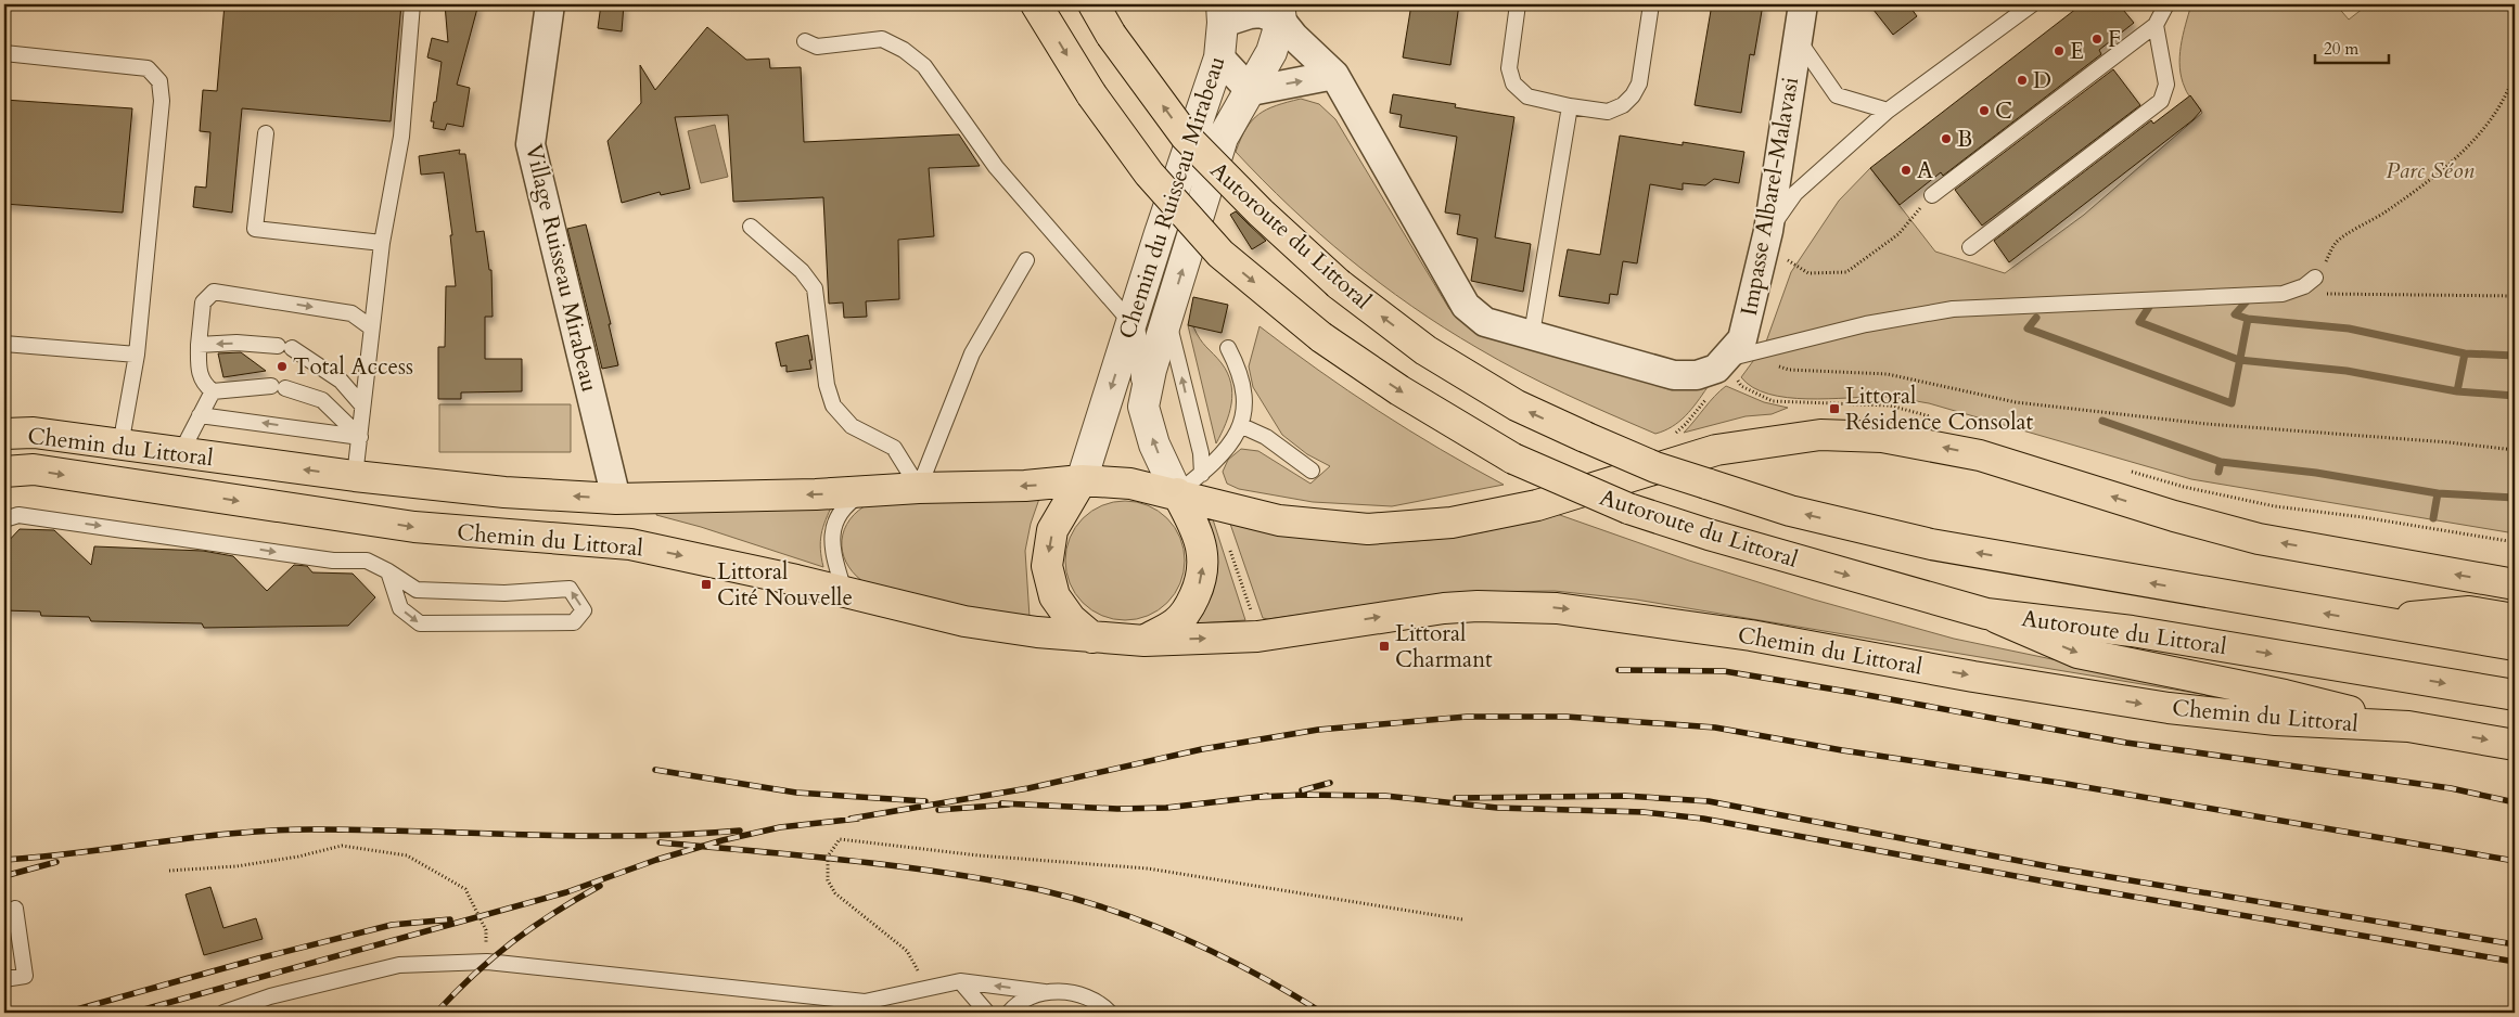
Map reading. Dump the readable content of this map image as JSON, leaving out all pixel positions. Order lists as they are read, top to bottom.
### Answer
{
  "streets": {
    "main road": ["Autoroute du Littoral", "Chemin du Littoral"],
    "street": ["Impasse Albarel-Malavasi", "Chemin du Ruisseau Mirabeau", "Village Ruisseau Mirabeau"]
  },
  "crossings": [
    ["Impasse Albarel-Malavasi", "Chemin du Ruisseau Mirabeau"],
    ["Chemin du Ruisseau Mirabeau", "Chemin du Littoral"],
    ["Village Ruisseau Mirabeau", "Chemin du Littoral"]
  ],
  "parks": ["Parc Séon"],
  "places": {
    "other": [
      "F",
      "E",
      "D",
      "C",
      "B",
      "A",
      "Total Access"
    ],
    "transit": ["Littoral Résidence Consolat", "Littoral Cité Nouvelle", "Littoral Charmant"]
  },
  "scale_bar": "20 m"
}
